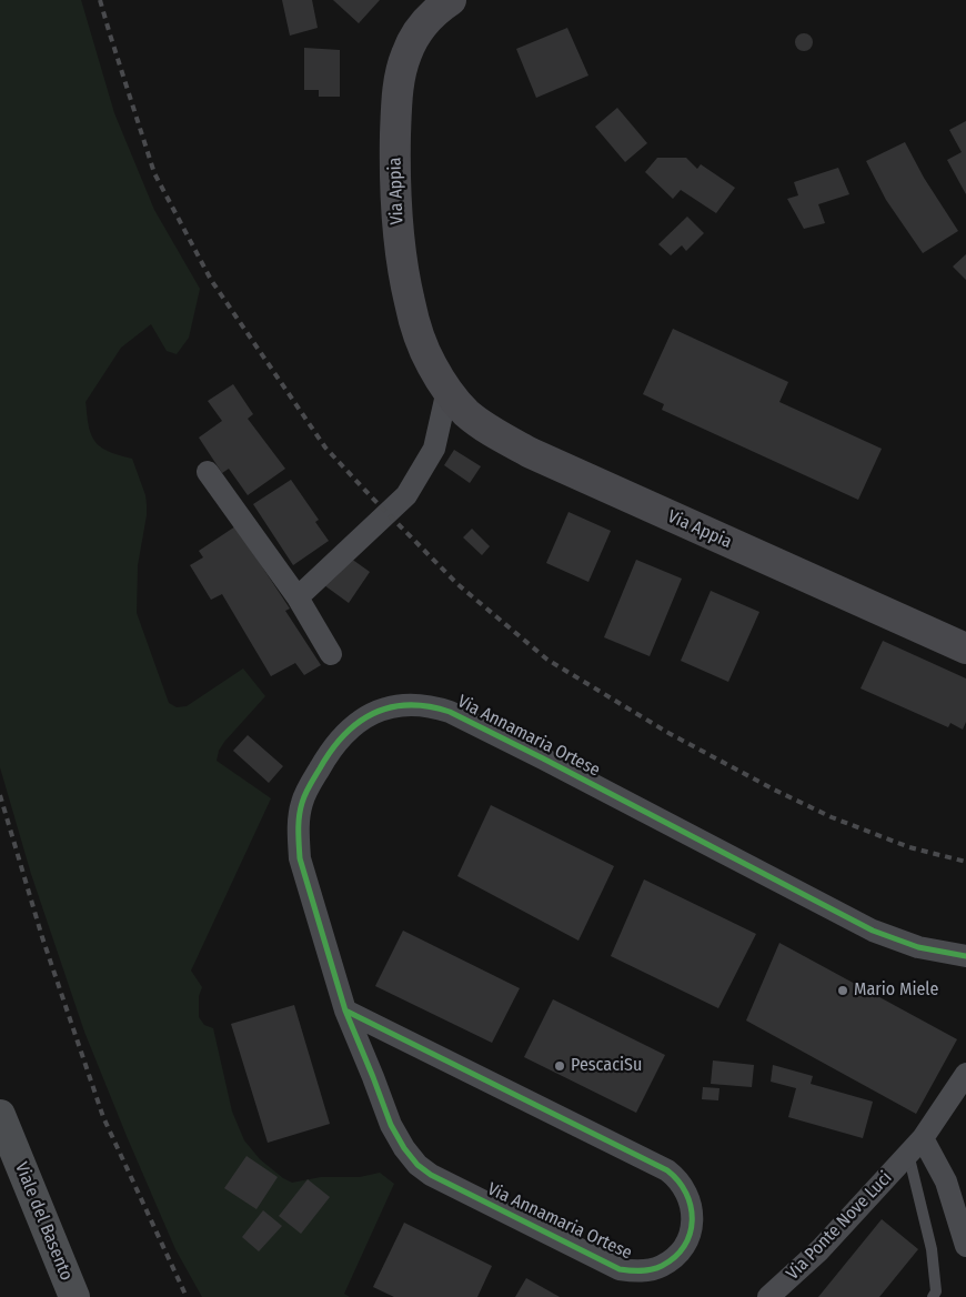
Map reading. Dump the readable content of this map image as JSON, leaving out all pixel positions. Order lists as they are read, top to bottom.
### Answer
{
  "streets": {
    "main road": ["Via Appia", "Viale del Basento"],
    "street": ["Via Annamaria Ortese", "Via Ponte Nove Luci"]
  },
  "places": ["Mario Miele", "PescaciSu"]
}
